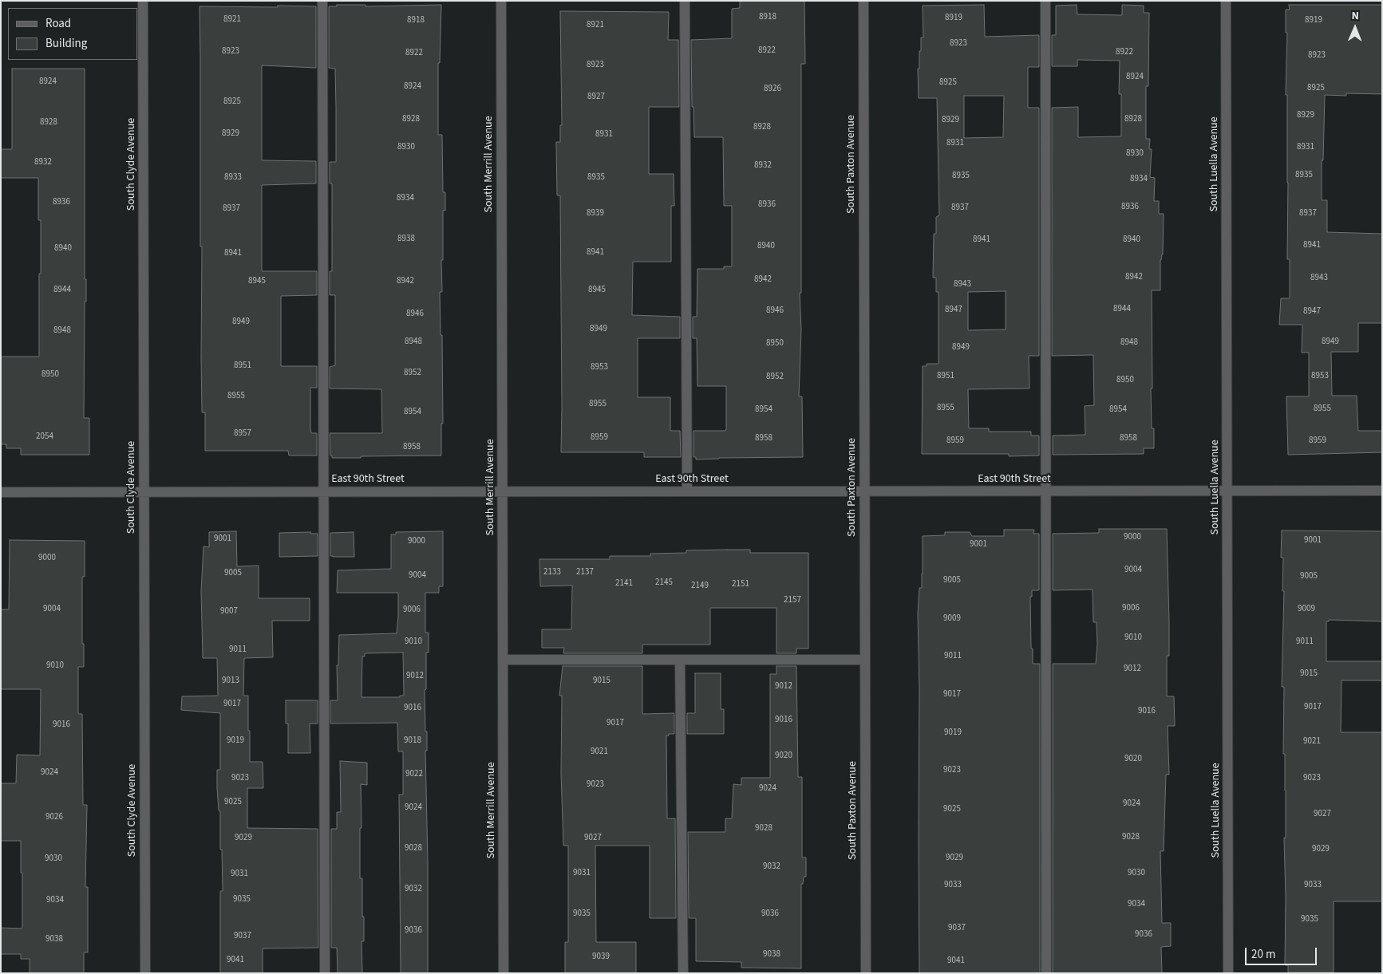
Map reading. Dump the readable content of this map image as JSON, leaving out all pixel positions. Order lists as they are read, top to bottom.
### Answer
{
  "streets": {
    "street": [
      "South Clyde Avenue",
      "South Merrill Avenue",
      "South Paxton Avenue",
      "South Luella Avenue",
      "East 90th Street"
    ]
  },
  "crossings": [
    ["South Clyde Avenue", "East 90th Street"],
    ["South Merrill Avenue", "East 90th Street"],
    ["South Paxton Avenue", "East 90th Street"],
    ["South Luella Avenue", "East 90th Street"]
  ],
  "house_numbers": [
    "8918",
    "8919",
    "8921",
    "8918",
    "8919",
    "8921",
    "8923",
    "8922",
    "8923",
    "8922",
    "8922",
    "8923",
    "8923",
    "8924",
    "8924",
    "8925",
    "8924",
    "8925",
    "8926",
    "8927",
    "8925",
    "8929",
    "8928",
    "8928",
    "8929",
    "8928",
    "8928",
    "8929",
    "8931",
    "8931",
    "8930",
    "8931",
    "8930",
    "8932",
    "8932",
    "8935",
    "8935",
    "8933",
    "8935",
    "8934",
    "8934",
    "8936",
    "8936",
    "8936",
    "8937",
    "8937",
    "8939",
    "8937",
    "8938",
    "8941",
    "8940",
    "8941",
    "8940",
    "8940",
    "8941",
    "8941",
    "8942",
    "8943",
    "8942",
    "8945",
    "8942",
    "8943",
    "8944",
    "8945",
    "8944",
    "8947",
    "8946",
    "8947",
    "8946",
    "8949",
    "8949",
    "8948",
    "8948",
    "8949",
    "8948",
    "8950",
    "8949",
    "8951",
    "8953",
    "8952",
    "8950",
    "8951",
    "8953",
    "8952",
    "8950",
    "8955",
    "8955",
    "8955",
    "8955",
    "8954",
    "8954",
    "8954",
    "8957",
    "2054",
    "8959",
    "8958",
    "8958",
    "8959",
    "8959",
    "8958",
    "9000",
    "9001",
    "9001",
    "9000",
    "9001",
    "9000",
    "9004",
    "2133",
    "2137",
    "9005",
    "9004",
    "9005",
    "9005",
    "2145",
    "2141",
    "2151",
    "2149",
    "2157",
    "9006",
    "9004",
    "9009",
    "9006",
    "9007",
    "9009",
    "9010",
    "9010",
    "9011",
    "9011",
    "9011",
    "9010",
    "9012",
    "9015",
    "9012",
    "9013",
    "9015",
    "9012",
    "9017",
    "9017",
    "9017",
    "9016",
    "9016",
    "9016",
    "9017",
    "9016",
    "9019",
    "9019",
    "9018",
    "9021",
    "9021",
    "9020",
    "9020",
    "9023",
    "9024",
    "9022",
    "9023",
    "9023",
    "9023",
    "9024",
    "9025",
    "9024",
    "9024",
    "9025",
    "9027",
    "9026",
    "9028",
    "9028",
    "9029",
    "9027",
    "9028",
    "9029",
    "9029",
    "9030",
    "9032",
    "9031",
    "9030",
    "9031",
    "9033",
    "9033",
    "9032",
    "9035",
    "9034",
    "9034",
    "9035",
    "9036",
    "9035",
    "9037",
    "9036",
    "9036",
    "9037",
    "9038",
    "9038",
    "9039",
    "9041",
    "9041"
  ],
  "legend": ["Road", "Building"],
  "scale_bar": "20 m",
  "north": "top"
}
